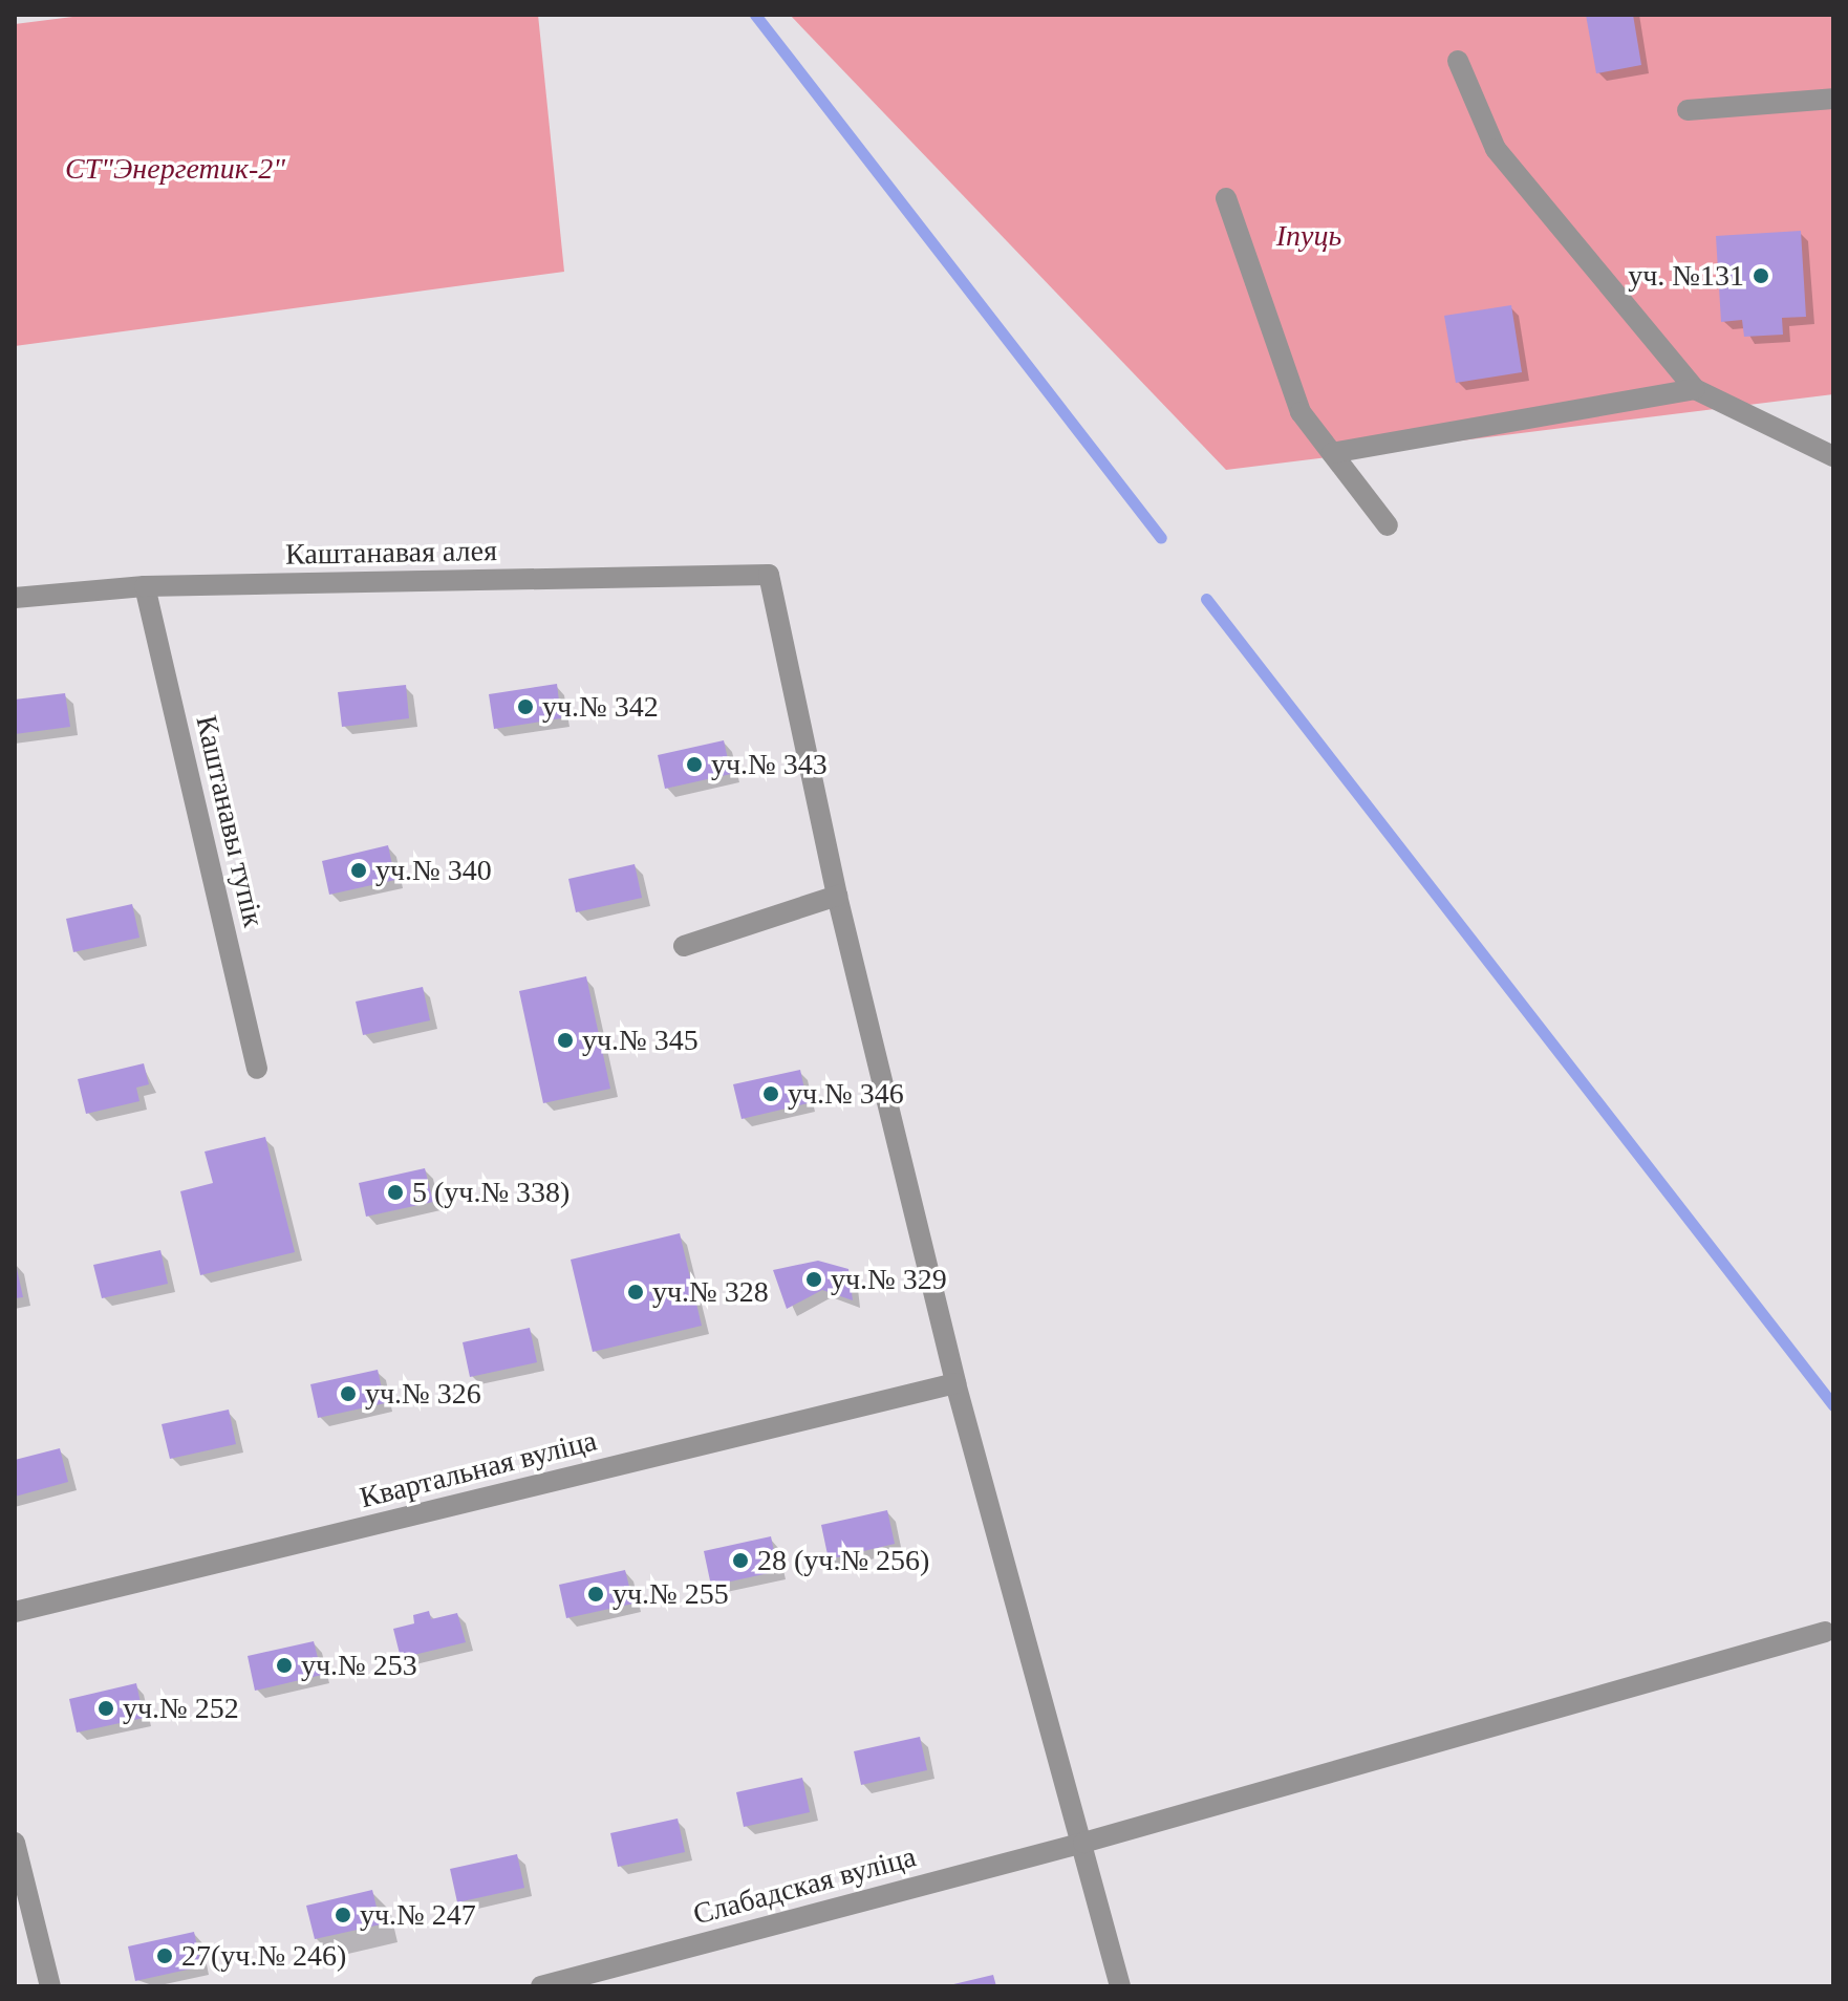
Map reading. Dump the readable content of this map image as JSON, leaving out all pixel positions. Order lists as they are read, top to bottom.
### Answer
{
  "streets": {
    "street": [
      "Каштанавая алея",
      "Каштанавы тупік",
      "Квартальная вуліца",
      "Слабадская вуліца"
    ]
  },
  "crossings": [
    ["Каштанавая алея", "Каштанавы тупік"]
  ],
  "parks": ["СТ\"Энергетик-2\"", "Іпуць"],
  "places": [
    "уч. №131",
    "уч.№ 342",
    "уч.№ 343",
    "уч.№ 340",
    "уч.№ 345",
    "уч.№ 346",
    "5 (уч.№ 338)",
    "уч.№ 329",
    "уч.№ 328",
    "уч.№ 326",
    "28 (уч.№ 256)",
    "уч.№ 255",
    "уч.№ 253",
    "уч.№ 252",
    "уч.№ 247",
    "27(уч.№ 246)"
  ]
}
